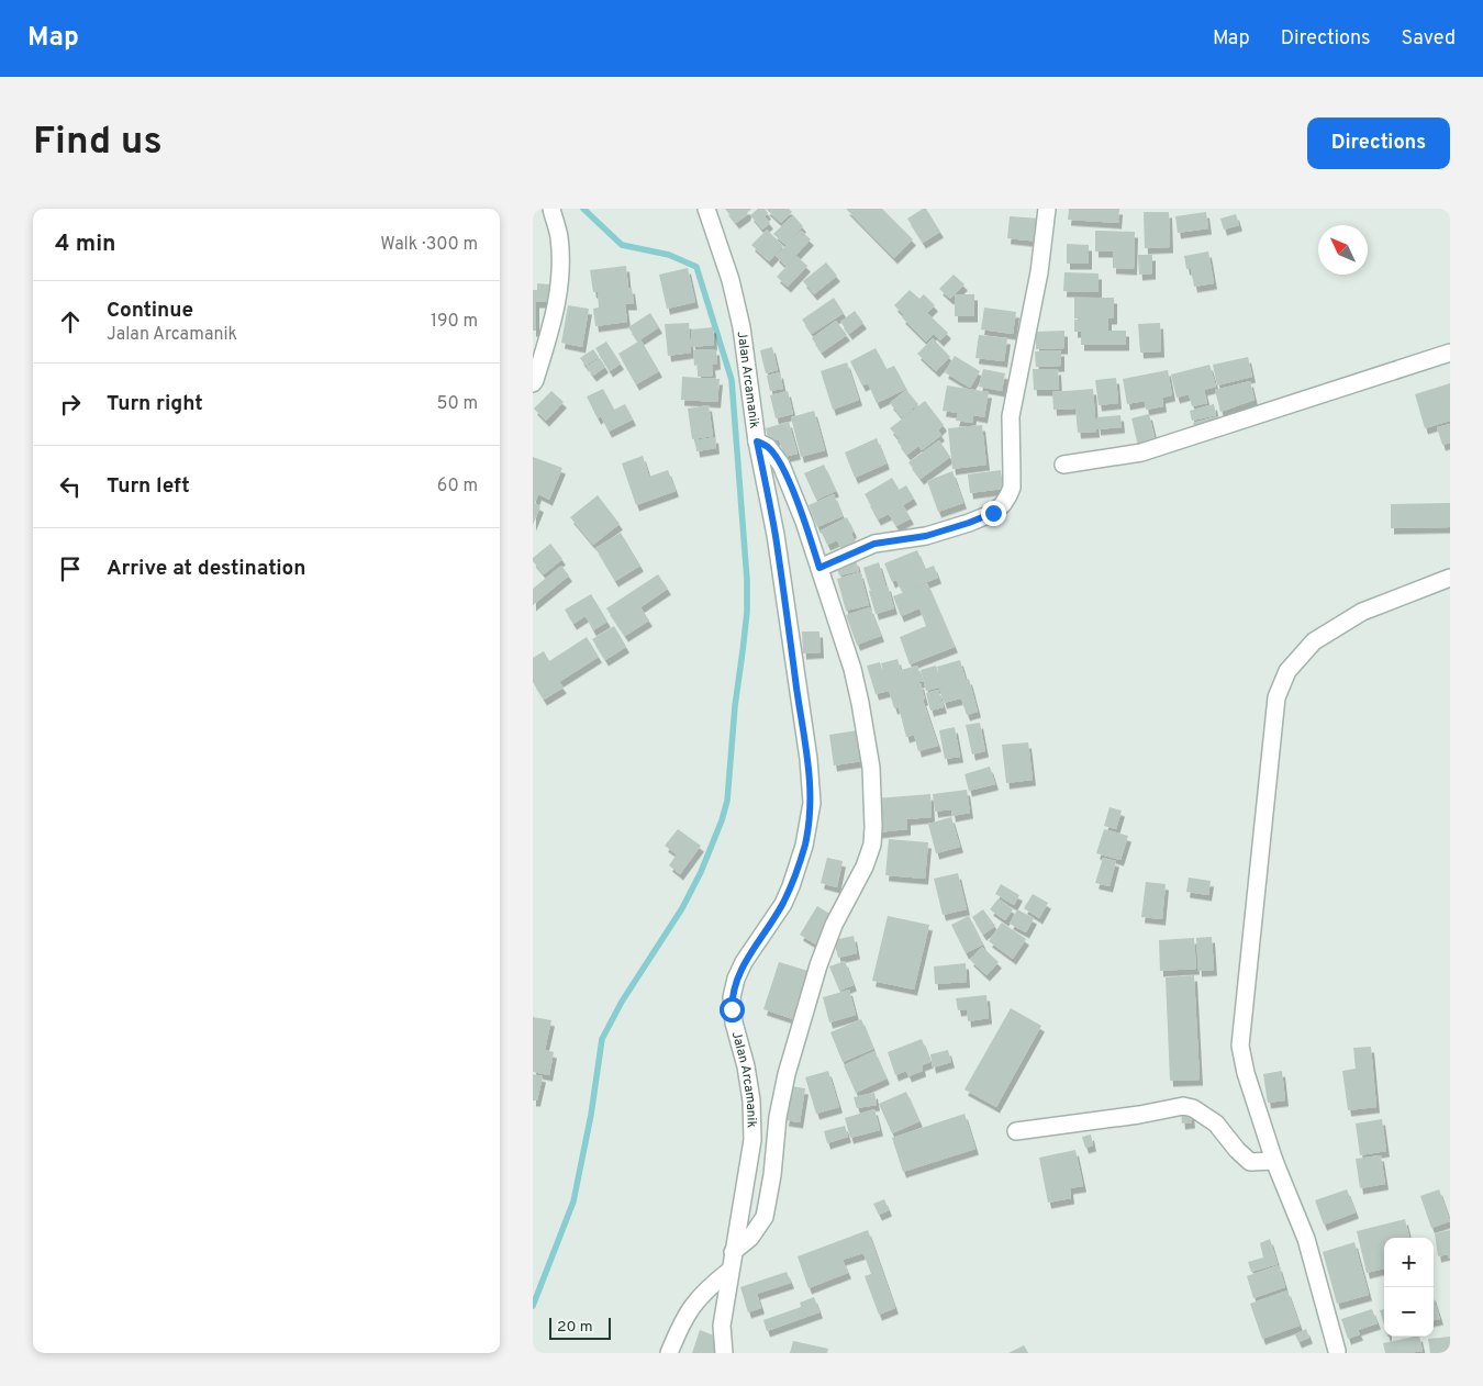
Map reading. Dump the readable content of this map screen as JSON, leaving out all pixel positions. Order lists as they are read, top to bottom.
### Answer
{
  "streets": {
    "street": ["Jalan Arcamanik"]
  },
  "scale_bar": "20 m",
  "north": "top left",
  "page": {
    "header": "Map",
    "nav": ["Map", "Directions", "Saved"],
    "buttons": "Directions",
    "title": "Find us",
    "heading": ["4 min", "Walk · 300 m"],
    "list": [
      ["Continue", "Jalan Arcamanik", "190 m"],
      ["Turn right", "50 m"],
      ["Turn left", "60 m"],
      "Arrive at destination"
    ],
    "map_buttons": ["+", "−"],
    "scale": "20 m"
  }
}
